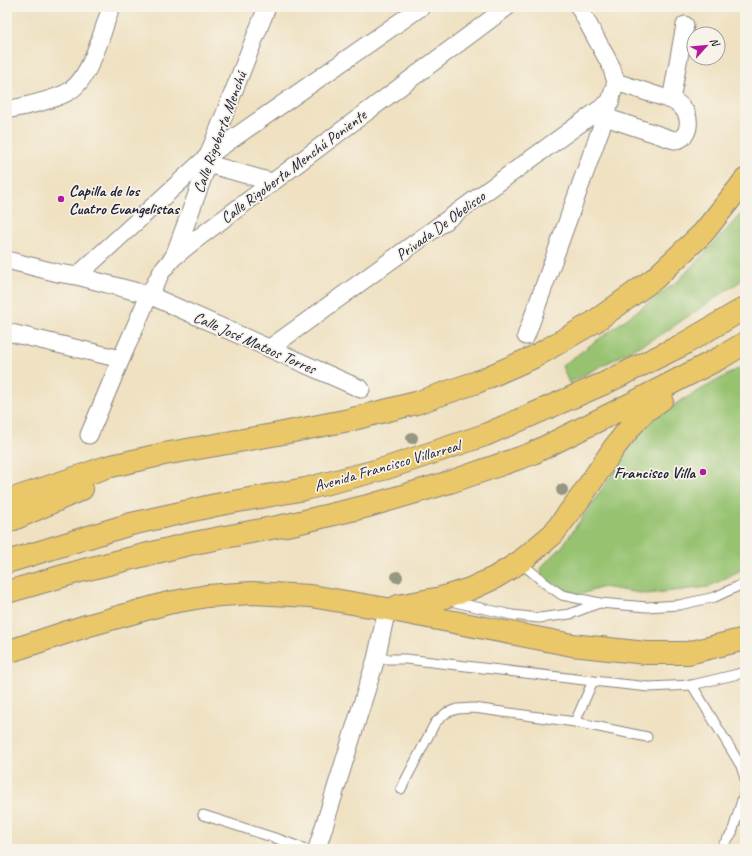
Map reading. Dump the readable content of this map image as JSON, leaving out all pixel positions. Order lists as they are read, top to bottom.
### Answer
{
  "streets": {
    "highway": ["Avenida Francisco Villarreal"],
    "street": [
      "Calle Rigoberta Menchú",
      "Calle Rigoberta Menchú Poniente",
      "Privada De Obelisco",
      "Calle José Mateos Torres"
    ]
  },
  "crossings": [
    ["Calle Rigoberta Menchú", "Calle Rigoberta Menchú Poniente"],
    ["Calle Rigoberta Menchú Poniente", "Calle José Mateos Torres"],
    ["Privada De Obelisco", "Calle José Mateos Torres"]
  ],
  "places": ["Capilla de los Cuatro Evangelistas", "Francisco Villa"],
  "north": "top right"
}
